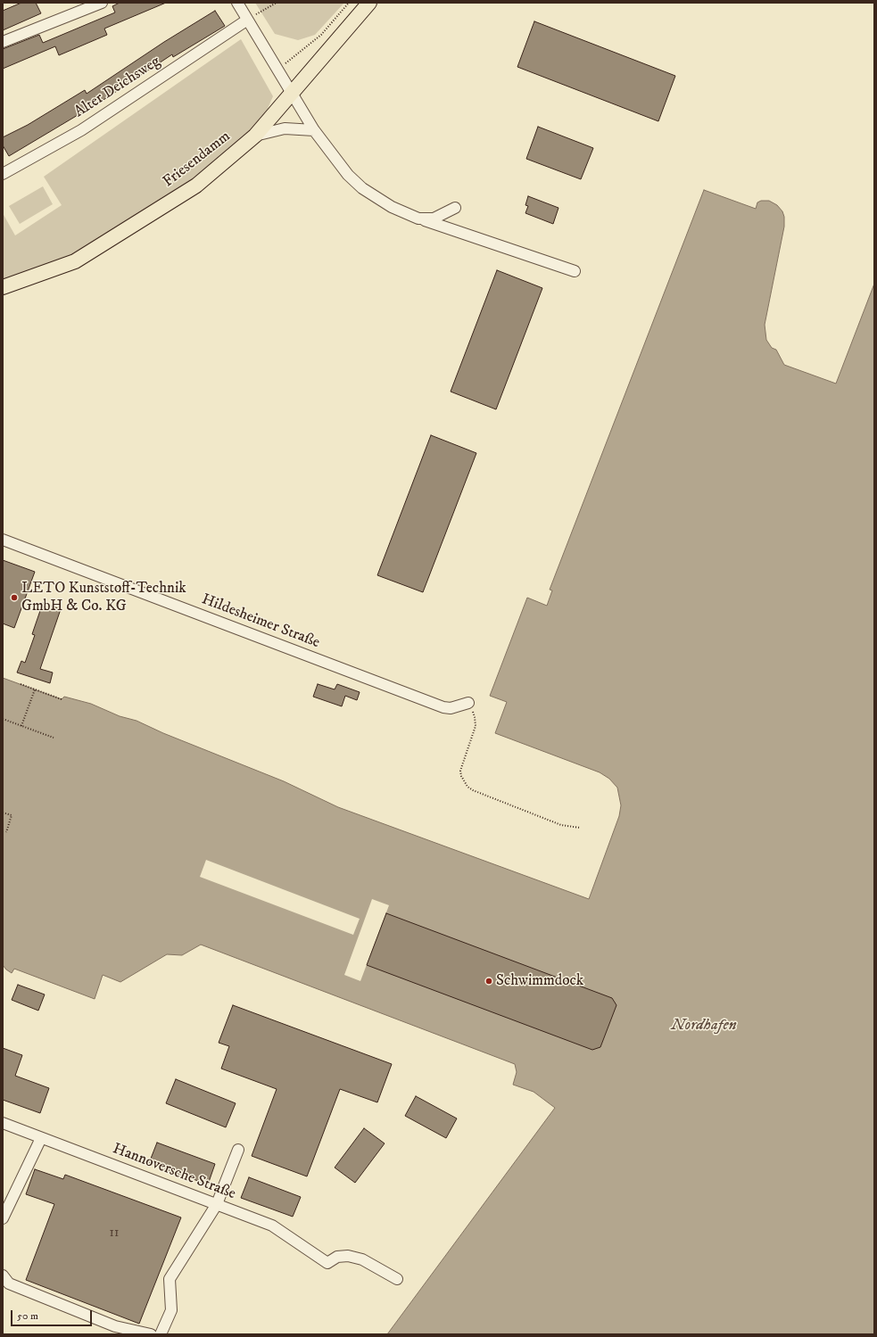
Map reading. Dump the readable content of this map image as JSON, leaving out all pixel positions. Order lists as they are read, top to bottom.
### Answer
{
  "streets": {
    "main road": ["Friesendamm"],
    "street": ["Alter Deichsweg", "Hildesheimer Straße", "Hannoversche Straße"]
  },
  "water": ["Nordhafen"],
  "places": ["LETO Kunststoff-Technik GmbH & Co. KG", "Schwimmdock"],
  "house_numbers": ["11"],
  "scale_bar": "50 m"
}
